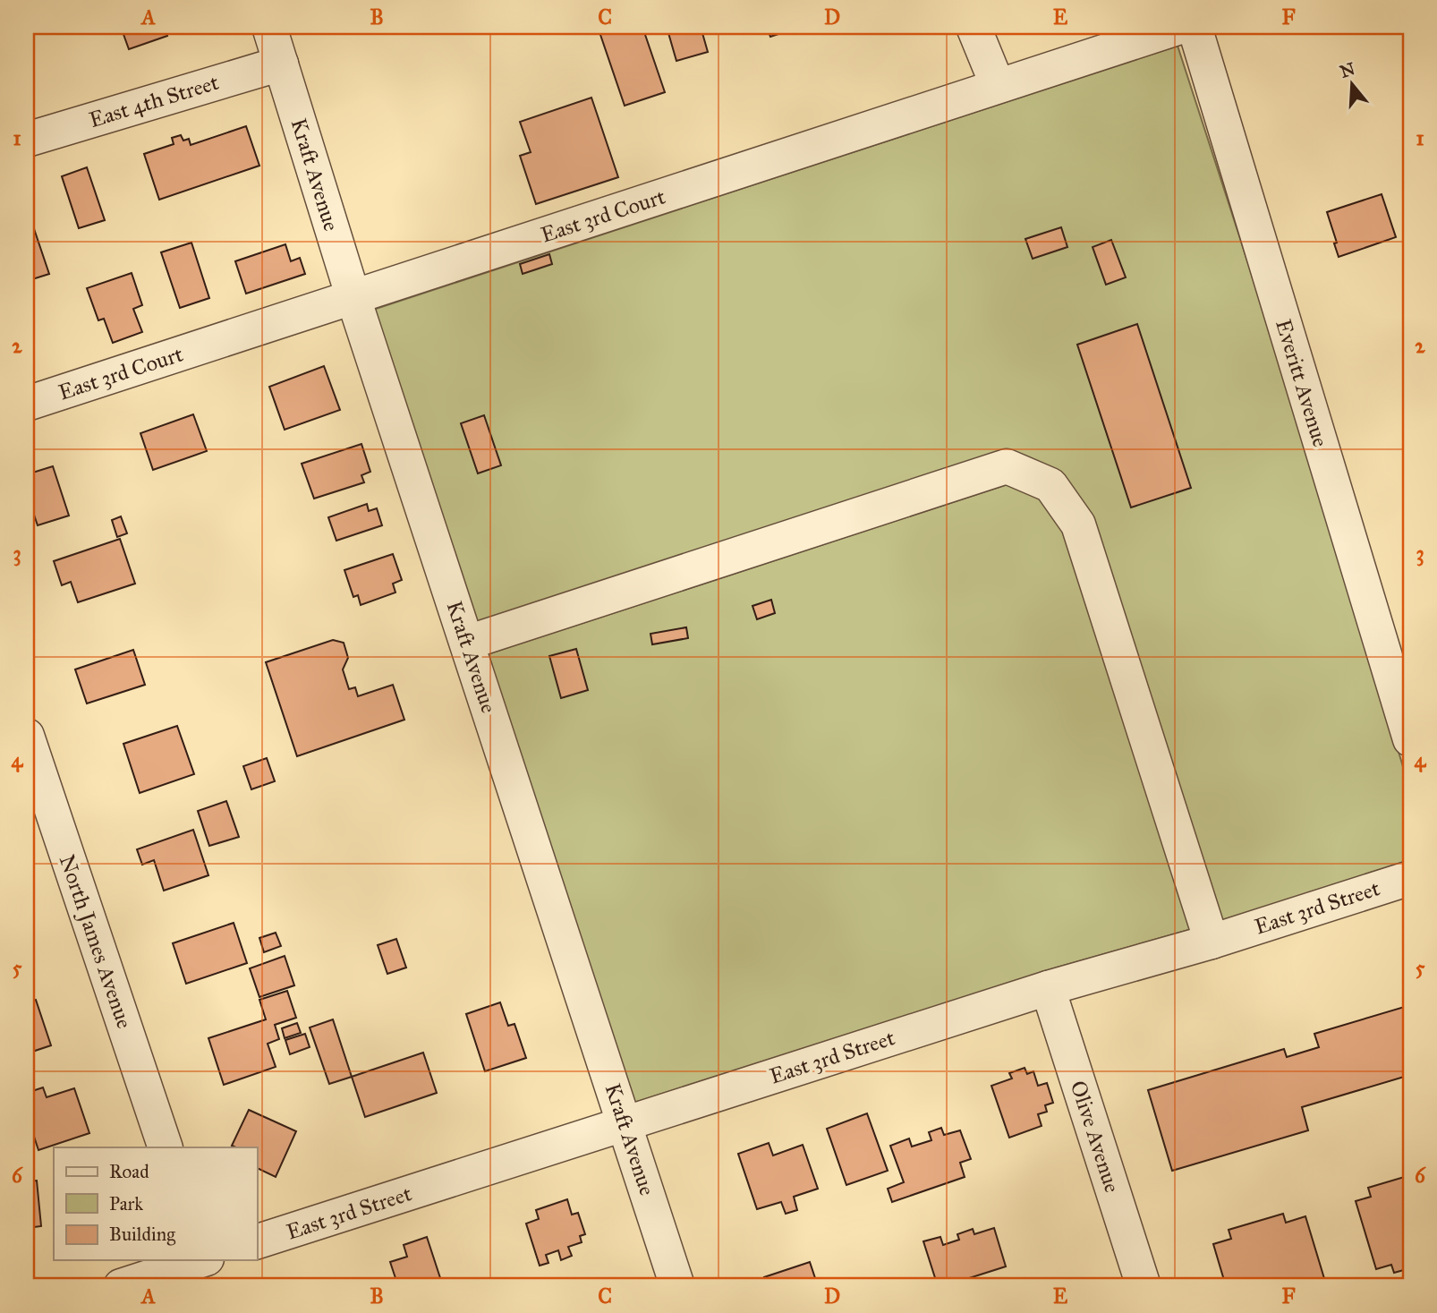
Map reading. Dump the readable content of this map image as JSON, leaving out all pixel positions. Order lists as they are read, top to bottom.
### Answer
{
  "streets": {
    "street": [
      "East 4th Street",
      "Kraft Avenue",
      "East 3rd Court",
      "Everitt Avenue",
      "East 3rd Street",
      "North James Avenue",
      "Olive Avenue"
    ]
  },
  "crossings": [
    ["East 4th Street", "Kraft Avenue"],
    ["Kraft Avenue", "East 3rd Court"],
    ["Kraft Avenue", "East 3rd Street"],
    ["East 3rd Street", "Olive Avenue"]
  ],
  "legend": ["Road", "Park", "Building"],
  "north": "top",
  "grid": {
    "columns": [
      "A",
      "B",
      "C",
      "D",
      "E",
      "F"
    ],
    "rows": [
      "1",
      "2",
      "3",
      "4",
      "5",
      "6"
    ]
  }
}
